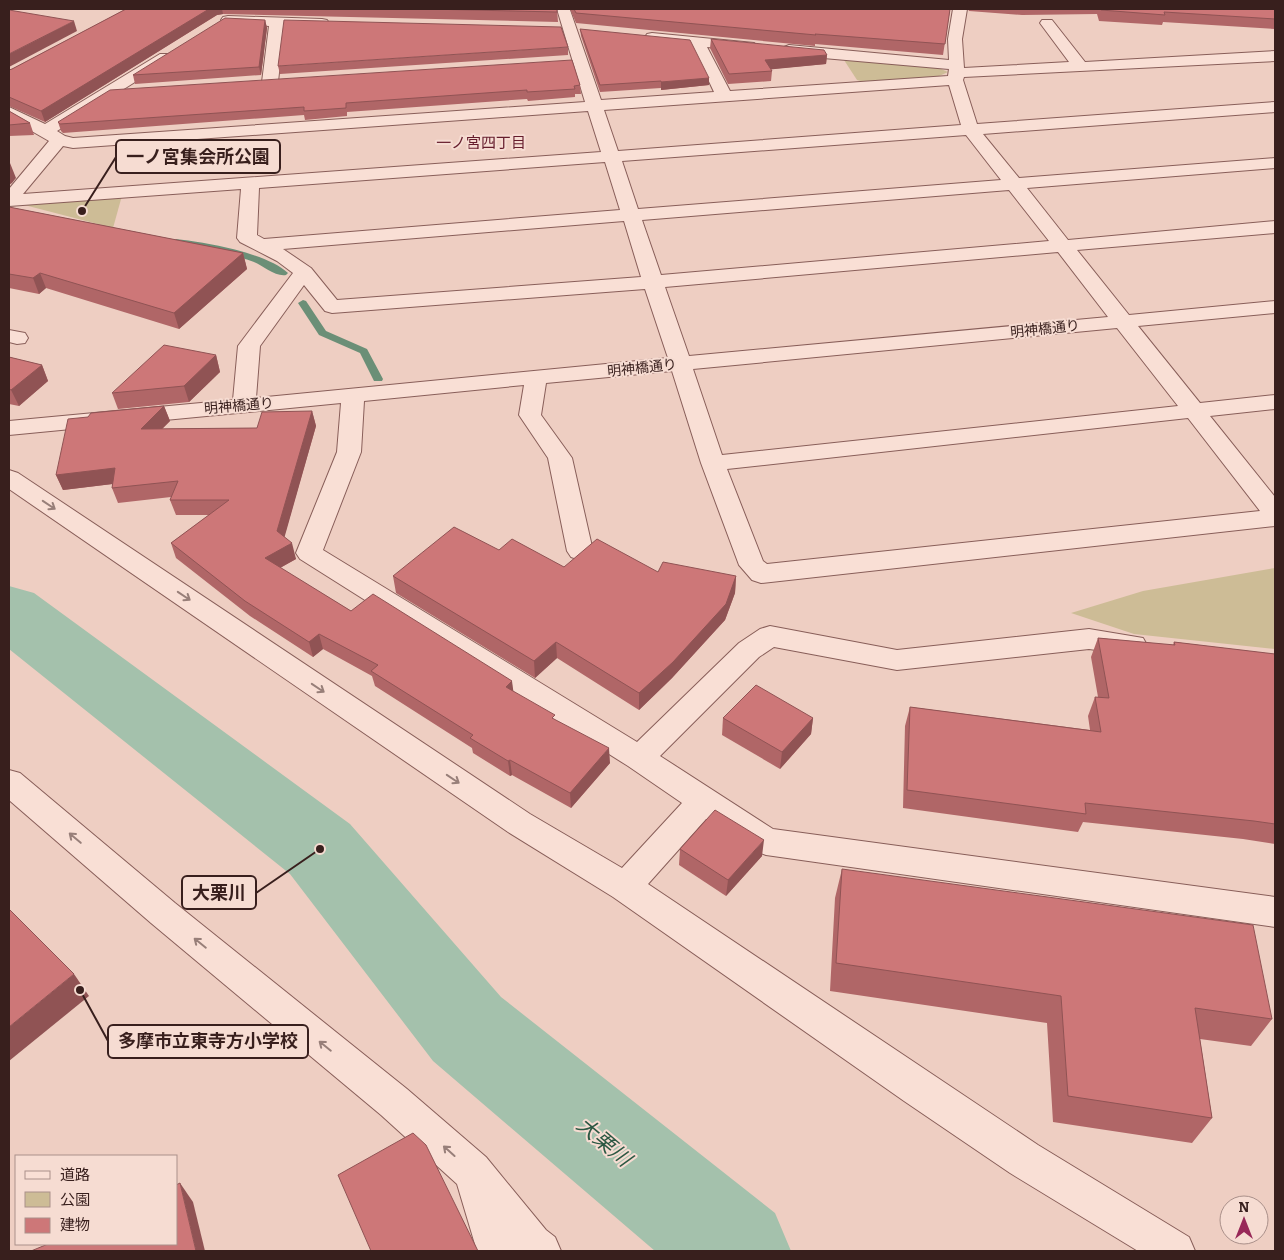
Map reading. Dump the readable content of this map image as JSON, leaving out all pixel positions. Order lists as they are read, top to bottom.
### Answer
{
  "streets": {
    "street": ["明神橋通り"]
  },
  "districts": ["一ノ宮四丁目"],
  "water": ["大栗川"],
  "places": ["一ノ宮集会所公園", "大栗川", "多摩市立東寺方小学校"],
  "legend": ["道路", "公園", "建物"],
  "north": "top"
}
